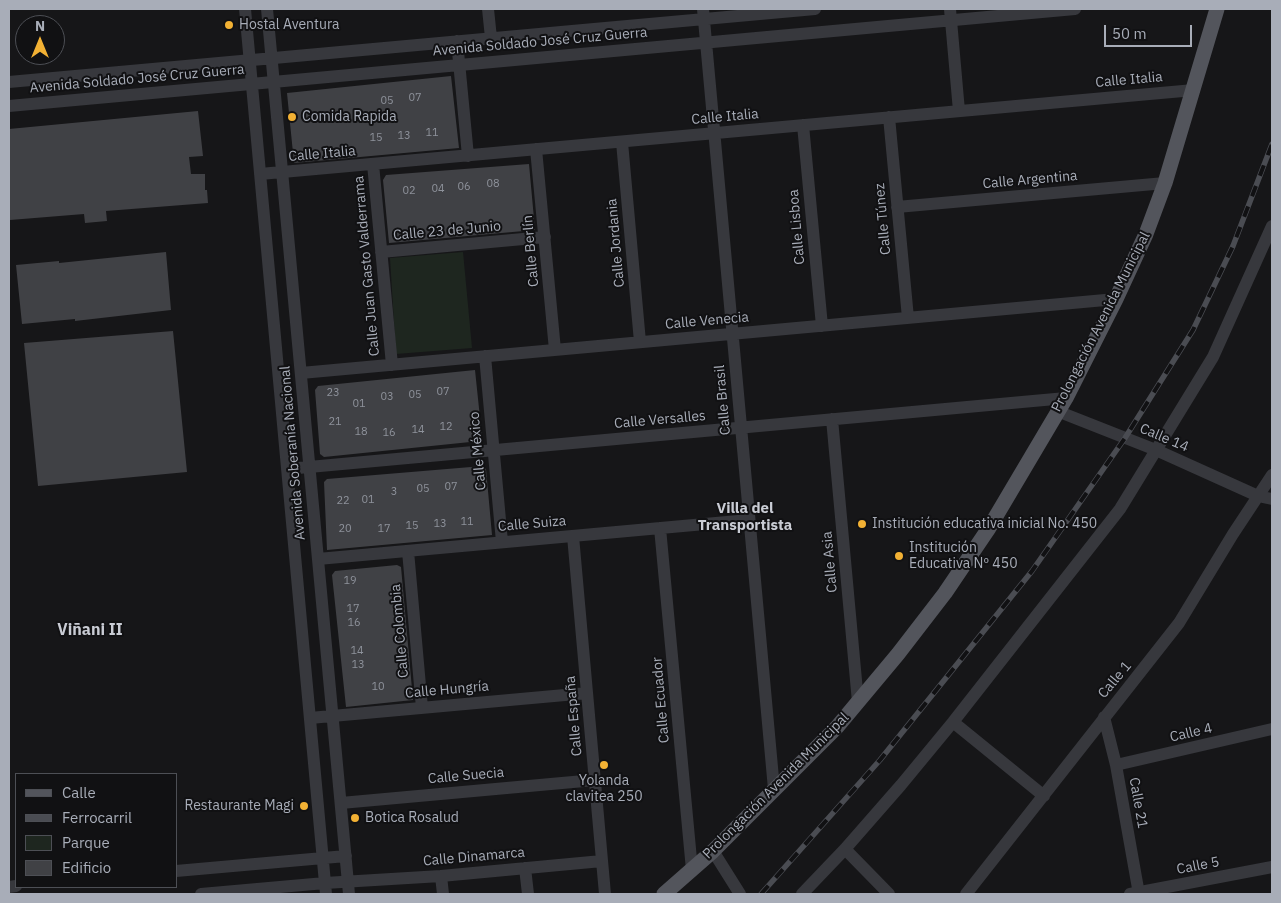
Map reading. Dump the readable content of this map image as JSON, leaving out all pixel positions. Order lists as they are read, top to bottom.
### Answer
{
  "streets": {
    "main road": ["Prolongación Avenida Municipal"],
    "street": [
      "Avenida Soldado José Cruz Guerra",
      "Calle Italia",
      "Calle Argentina",
      "Calle Túnez",
      "Calle Lisboa",
      "Calle 23 de Junio",
      "Calle Jordania",
      "Calle Berlín",
      "Calle Juan Gasto Valderrama",
      "Calle Venecia",
      "Calle Brasil",
      "Calle Versalles",
      "Calle 14",
      "Calle México",
      "Avenida Soberanía Nacional",
      "Calle Suiza",
      "Calle Asia",
      "Calle Colombia",
      "Calle 1",
      "Calle Hungría",
      "Calle Ecuador",
      "Calle España",
      "Calle 4",
      "Calle Suecia",
      "Calle 21",
      "Calle Dinamarca",
      "Calle 5"
    ]
  },
  "crossings": [
    ["Avenida Soldado José Cruz Guerra", "Calle Brasil"],
    ["Avenida Soldado José Cruz Guerra", "Avenida Soberanía Nacional"],
    ["Calle Italia", "Calle Túnez"],
    ["Calle Italia", "Calle Lisboa"],
    ["Calle Italia", "Calle Jordania"],
    ["Calle Italia", "Calle Berlín"],
    ["Calle Italia", "Calle Juan Gasto Valderrama"],
    ["Calle Italia", "Prolongación Avenida Municipal"],
    ["Calle Italia", "Calle Brasil"],
    ["Calle Italia", "Avenida Soberanía Nacional"],
    ["Calle Argentina", "Calle Túnez"],
    ["Calle Argentina", "Prolongación Avenida Municipal"],
    ["Calle Túnez", "Calle Venecia"],
    ["Calle Lisboa", "Calle Venecia"],
    ["Calle 23 de Junio", "Calle Berlín"],
    ["Calle 23 de Junio", "Calle Juan Gasto Valderrama"],
    ["Calle Jordania", "Calle Venecia"],
    ["Calle Berlín", "Calle Venecia"],
    ["Calle Juan Gasto Valderrama", "Calle Venecia"],
    ["Calle Venecia", "Prolongación Avenida Municipal"],
    ["Calle Venecia", "Calle Brasil"],
    ["Calle Venecia", "Calle México"],
    ["Calle Venecia", "Avenida Soberanía Nacional"],
    ["Prolongación Avenida Municipal", "Calle Brasil"],
    ["Prolongación Avenida Municipal", "Calle Versalles"],
    ["Prolongación Avenida Municipal", "Calle 14"],
    ["Prolongación Avenida Municipal", "Calle Asia"],
    ["Prolongación Avenida Municipal", "Calle Ecuador"],
    ["Calle Brasil", "Calle Versalles"],
    ["Calle Brasil", "Calle Suiza"],
    ["Calle Versalles", "Calle México"],
    ["Calle Versalles", "Avenida Soberanía Nacional"],
    ["Calle Versalles", "Calle Asia"],
    ["Calle 14", "Calle 1"],
    ["Calle México", "Calle Suiza"],
    ["Avenida Soberanía Nacional", "Calle Suiza"],
    ["Avenida Soberanía Nacional", "Calle Hungría"],
    ["Avenida Soberanía Nacional", "Calle Suecia"],
    ["Avenida Soberanía Nacional", "Calle Dinamarca"],
    ["Calle Suiza", "Calle Colombia"],
    ["Calle Suiza", "Calle Ecuador"],
    ["Calle Suiza", "Calle España"],
    ["Calle Colombia", "Calle Hungría"],
    ["Calle 1", "Calle 21"],
    ["Calle Hungría", "Calle España"],
    ["Calle España", "Calle Suecia"],
    ["Calle España", "Calle Dinamarca"],
    ["Calle 4", "Calle 21"],
    ["Calle 21", "Calle 5"]
  ],
  "districts": ["Villa del Transportista", "Viñani II"],
  "places": [
    "Hostal Aventura",
    "Comida Rapida",
    "Institución educativa inicial No. 450",
    "Institución Educativa Nº 450",
    "Yolanda clavitea 250",
    "Restaurante Magi",
    "Botica Rosalud"
  ],
  "house_numbers": [
    "07",
    "05",
    "11",
    "13",
    "15",
    "08",
    "06",
    "04",
    "02",
    "07",
    "23",
    "05",
    "03",
    "01",
    "21",
    "12",
    "14",
    "18",
    "16",
    "07",
    "05",
    "3",
    "01",
    "22",
    "11",
    "13",
    "15",
    "20",
    "17",
    "19",
    "17",
    "16",
    "14",
    "13",
    "10"
  ],
  "legend": [
    "Calle",
    "Ferrocarril",
    "Parque",
    "Edificio"
  ],
  "scale_bar": "50 m",
  "north": "top"
}
